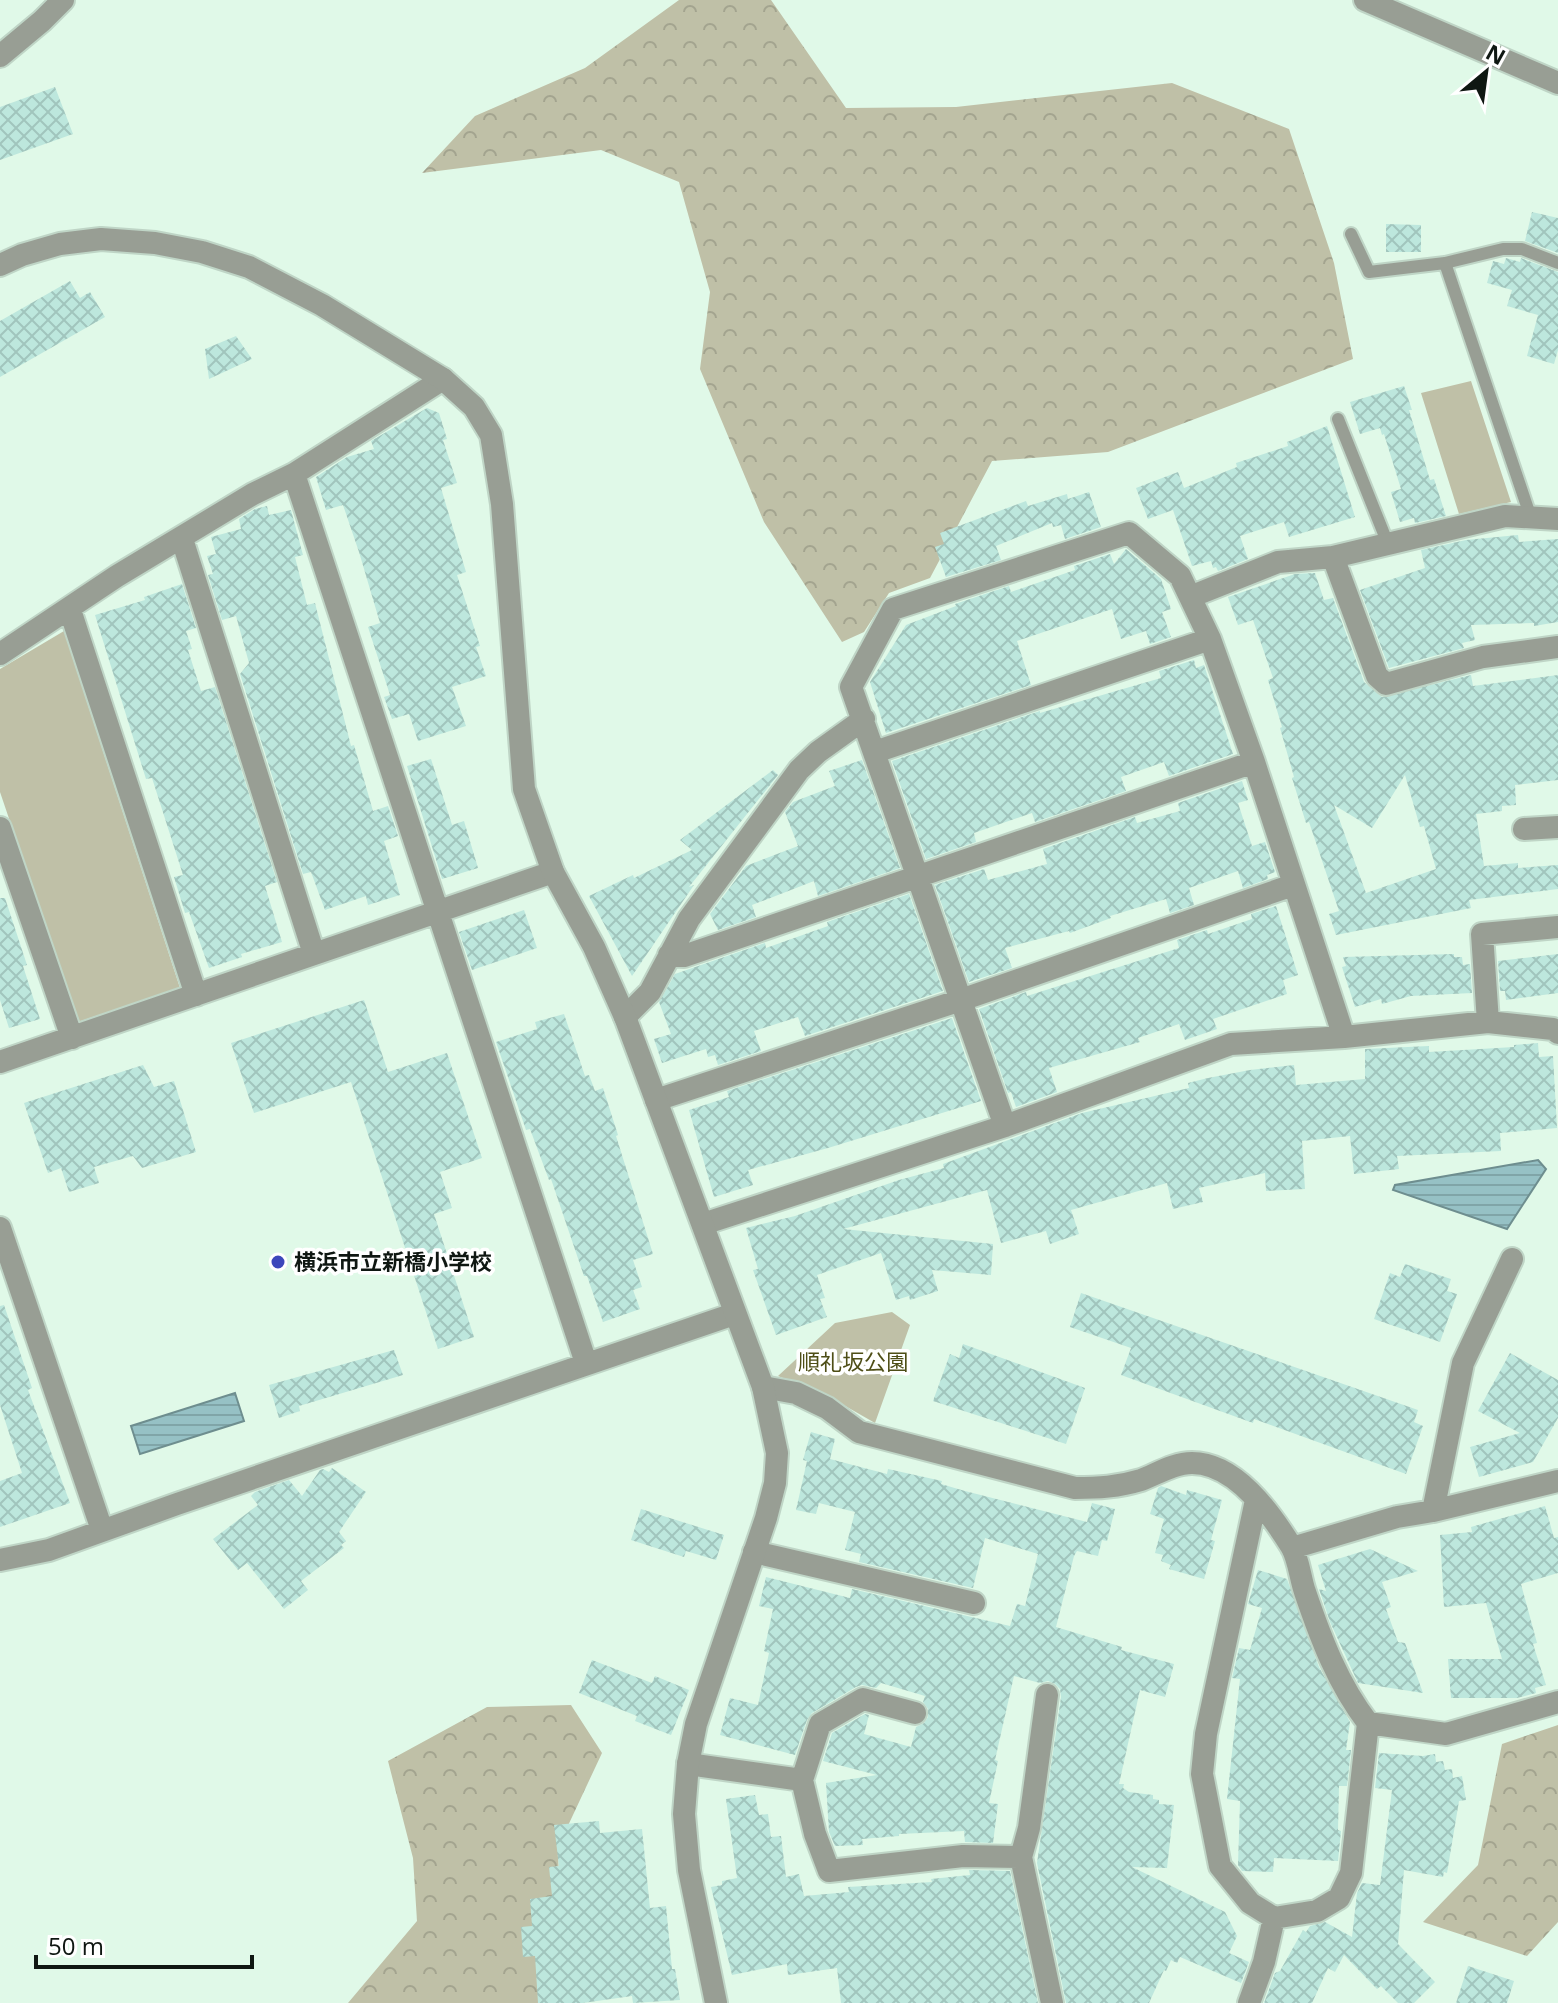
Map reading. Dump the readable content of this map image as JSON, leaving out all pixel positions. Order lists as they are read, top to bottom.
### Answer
{
  "parks": ["順礼坂公園"],
  "places": ["横浜市立新橋小学校"],
  "scale_bar": "50 m",
  "north": "top right"
}
